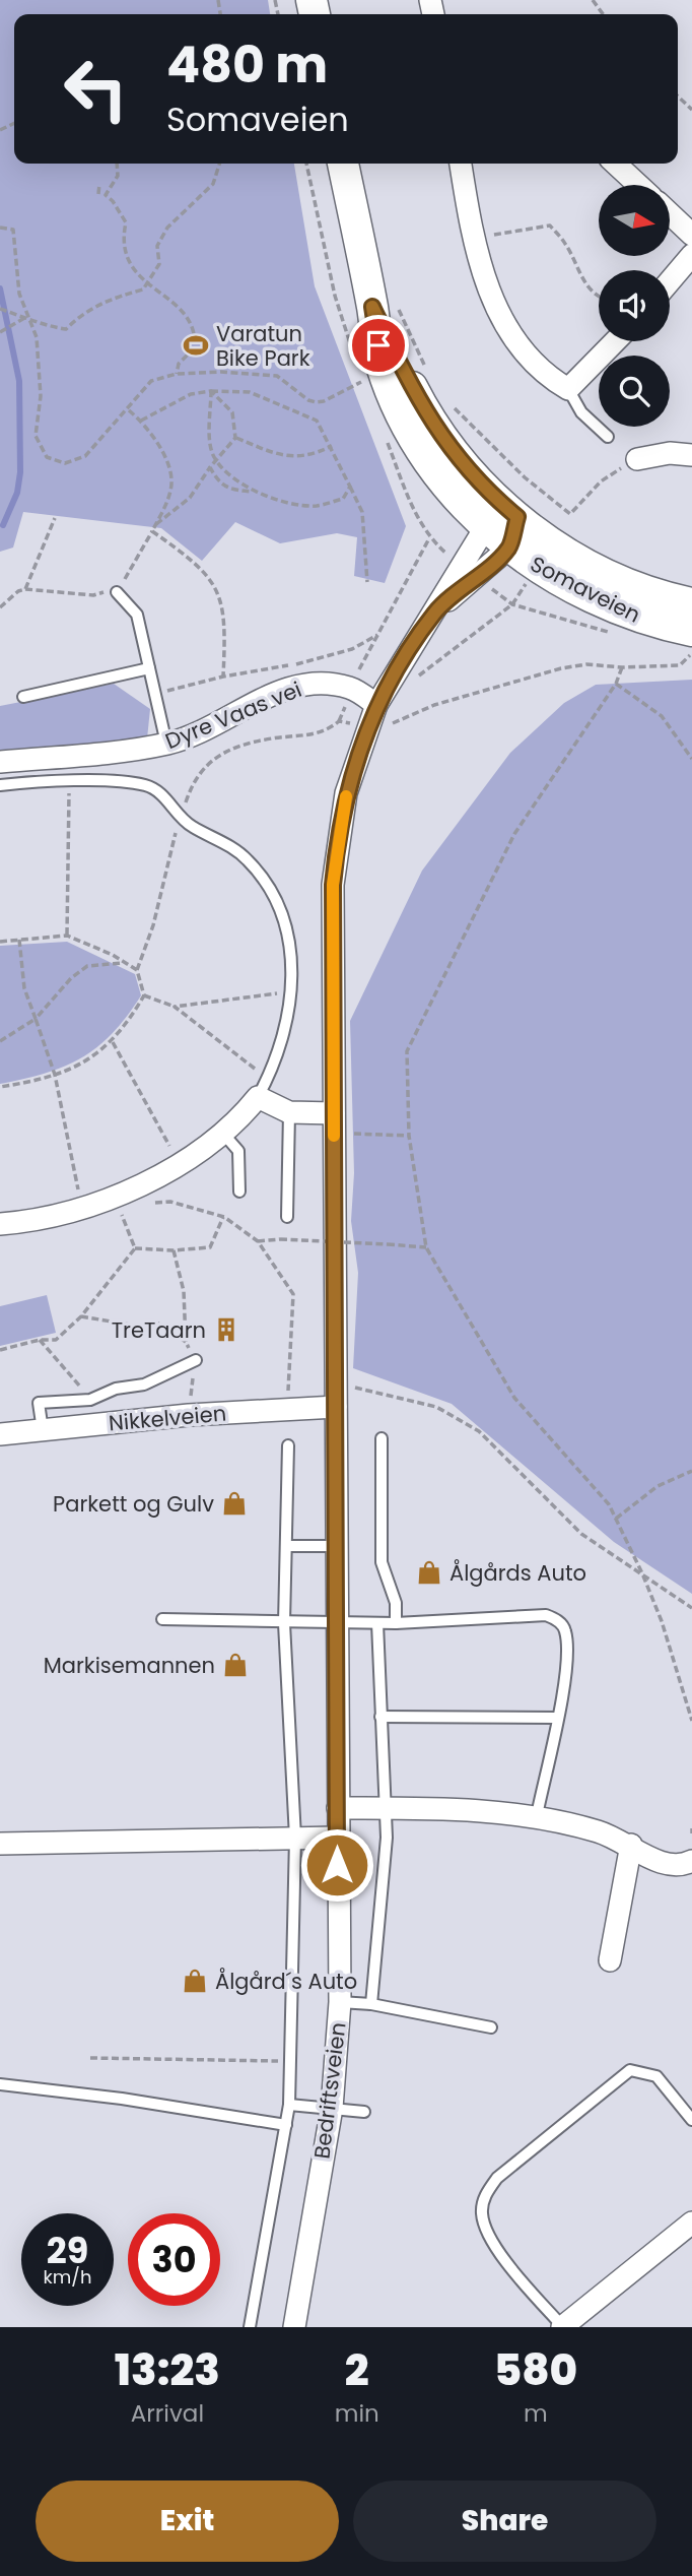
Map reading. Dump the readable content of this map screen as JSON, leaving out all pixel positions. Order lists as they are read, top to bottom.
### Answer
{
  "streets": {
    "main road": ["Somaveien"],
    "street": ["Dyre Vaas vei", "Nikkelveien", "Bedriftsveien"]
  },
  "crossings": [
    ["Somaveien", "Bedriftsveien"],
    ["Dyre Vaas vei", "Bedriftsveien"],
    ["Nikkelveien", "Bedriftsveien"]
  ],
  "places": {
    "sports": ["Varatun Bike Park"],
    "building": ["TreTaarn"],
    "shop": [
      "Parkett og Gulv",
      "Ålgårds Auto",
      "Markisemannen",
      "Ålgård´s Auto"
    ]
  },
  "north": "right",
  "page": {
    "turn": ["480 m", "Somaveien"],
    "speed": "29 km/h",
    "limit": "30",
    "eta": [
      "13:23",
      "Arrival",
      "2",
      "min",
      "580",
      "m"
    ],
    "buttons": ["Exit", "Share"]
  }
}
